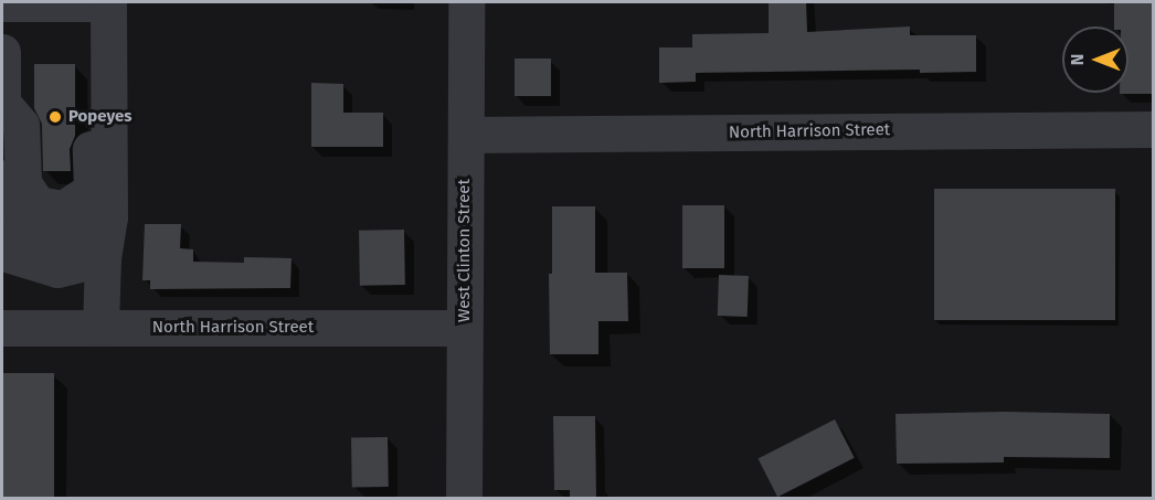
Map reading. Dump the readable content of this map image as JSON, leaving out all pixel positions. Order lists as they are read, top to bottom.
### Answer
{
  "streets": {
    "street": ["North Harrison Street", "West Clinton Street"]
  },
  "crossings": [
    ["North Harrison Street", "West Clinton Street"]
  ],
  "places": ["Popeyes"],
  "north": "left"
}
